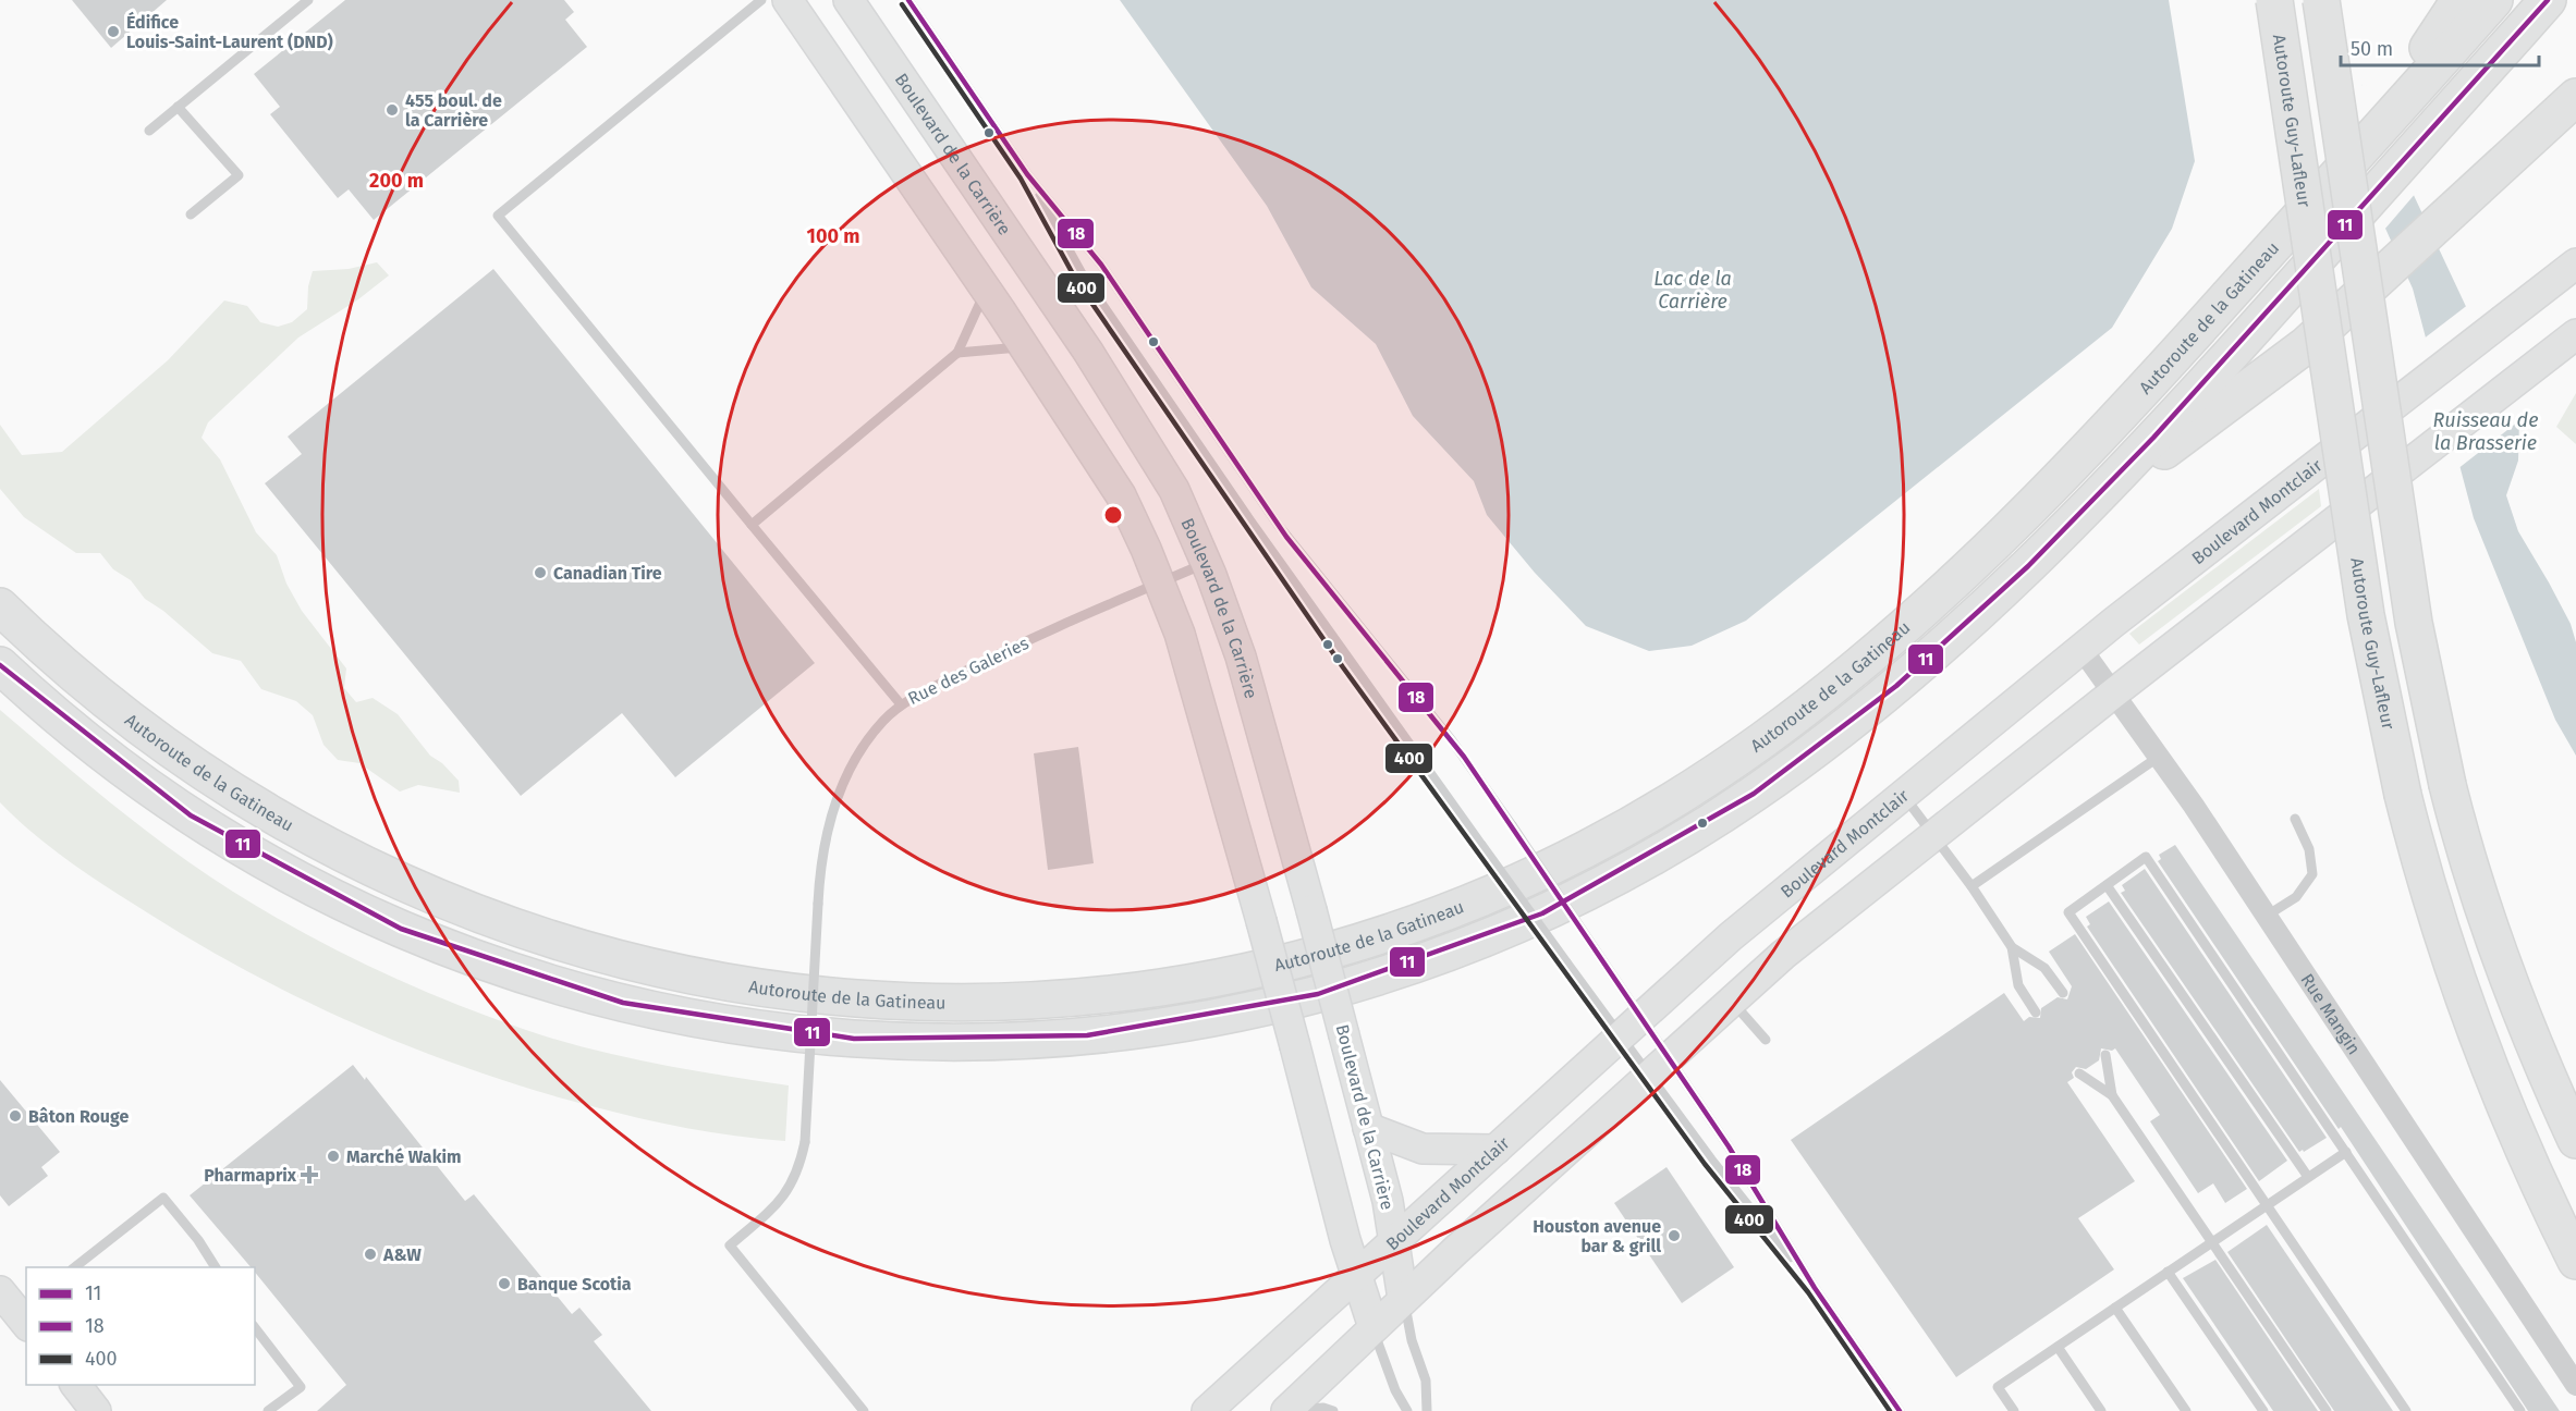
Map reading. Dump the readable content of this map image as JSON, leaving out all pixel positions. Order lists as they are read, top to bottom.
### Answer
{
  "streets": {
    "highway": ["Autoroute Guy-Lafleur", "Autoroute de la Gatineau"],
    "main road": ["Boulevard de la Carrière", "Boulevard Montclair"],
    "street": ["Rue Mangin"],
    "lane": ["Rue des Galeries"]
  },
  "crossings": [
    ["Boulevard de la Carrière", "Boulevard Montclair"],
    ["Boulevard de la Carrière", "Rue des Galeries"],
    ["Boulevard Montclair", "Rue Mangin"]
  ],
  "water": ["Lac de la Carrière", "Ruisseau de la Brasserie"],
  "places": {
    "other": [
      "Édifice Louis-Saint-Laurent (DND)",
      "455 boul. de la Carrière",
      "Canadian Tire",
      "Bâton Rouge",
      "Marché Wakim",
      "Houston avenue bar & grill",
      "A&W",
      "Banque Scotia"
    ],
    "health": ["Pharmaprix"]
  },
  "lines": ["transit line 11", "transit line 18", "transit line 400"],
  "legend": ["11", "18", "400"],
  "scale_bar": "50 m",
  "rings": ["200 m", "100 m"]
}
